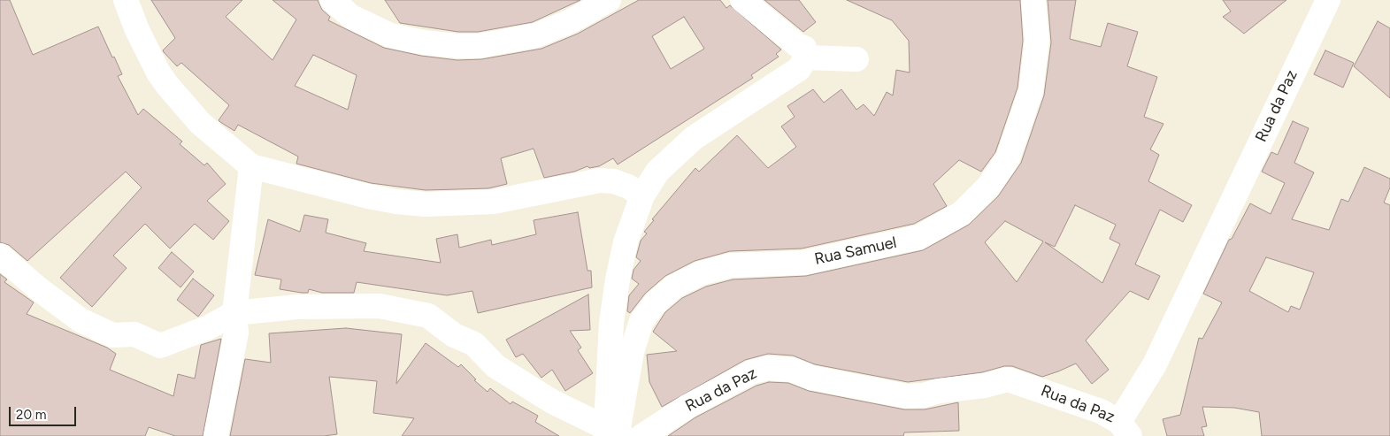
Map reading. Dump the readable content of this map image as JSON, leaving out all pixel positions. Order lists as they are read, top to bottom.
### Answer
{
  "streets": {
    "street": ["Rua da Paz", "Rua Samuel"]
  },
  "scale_bar": "20 m"
}
